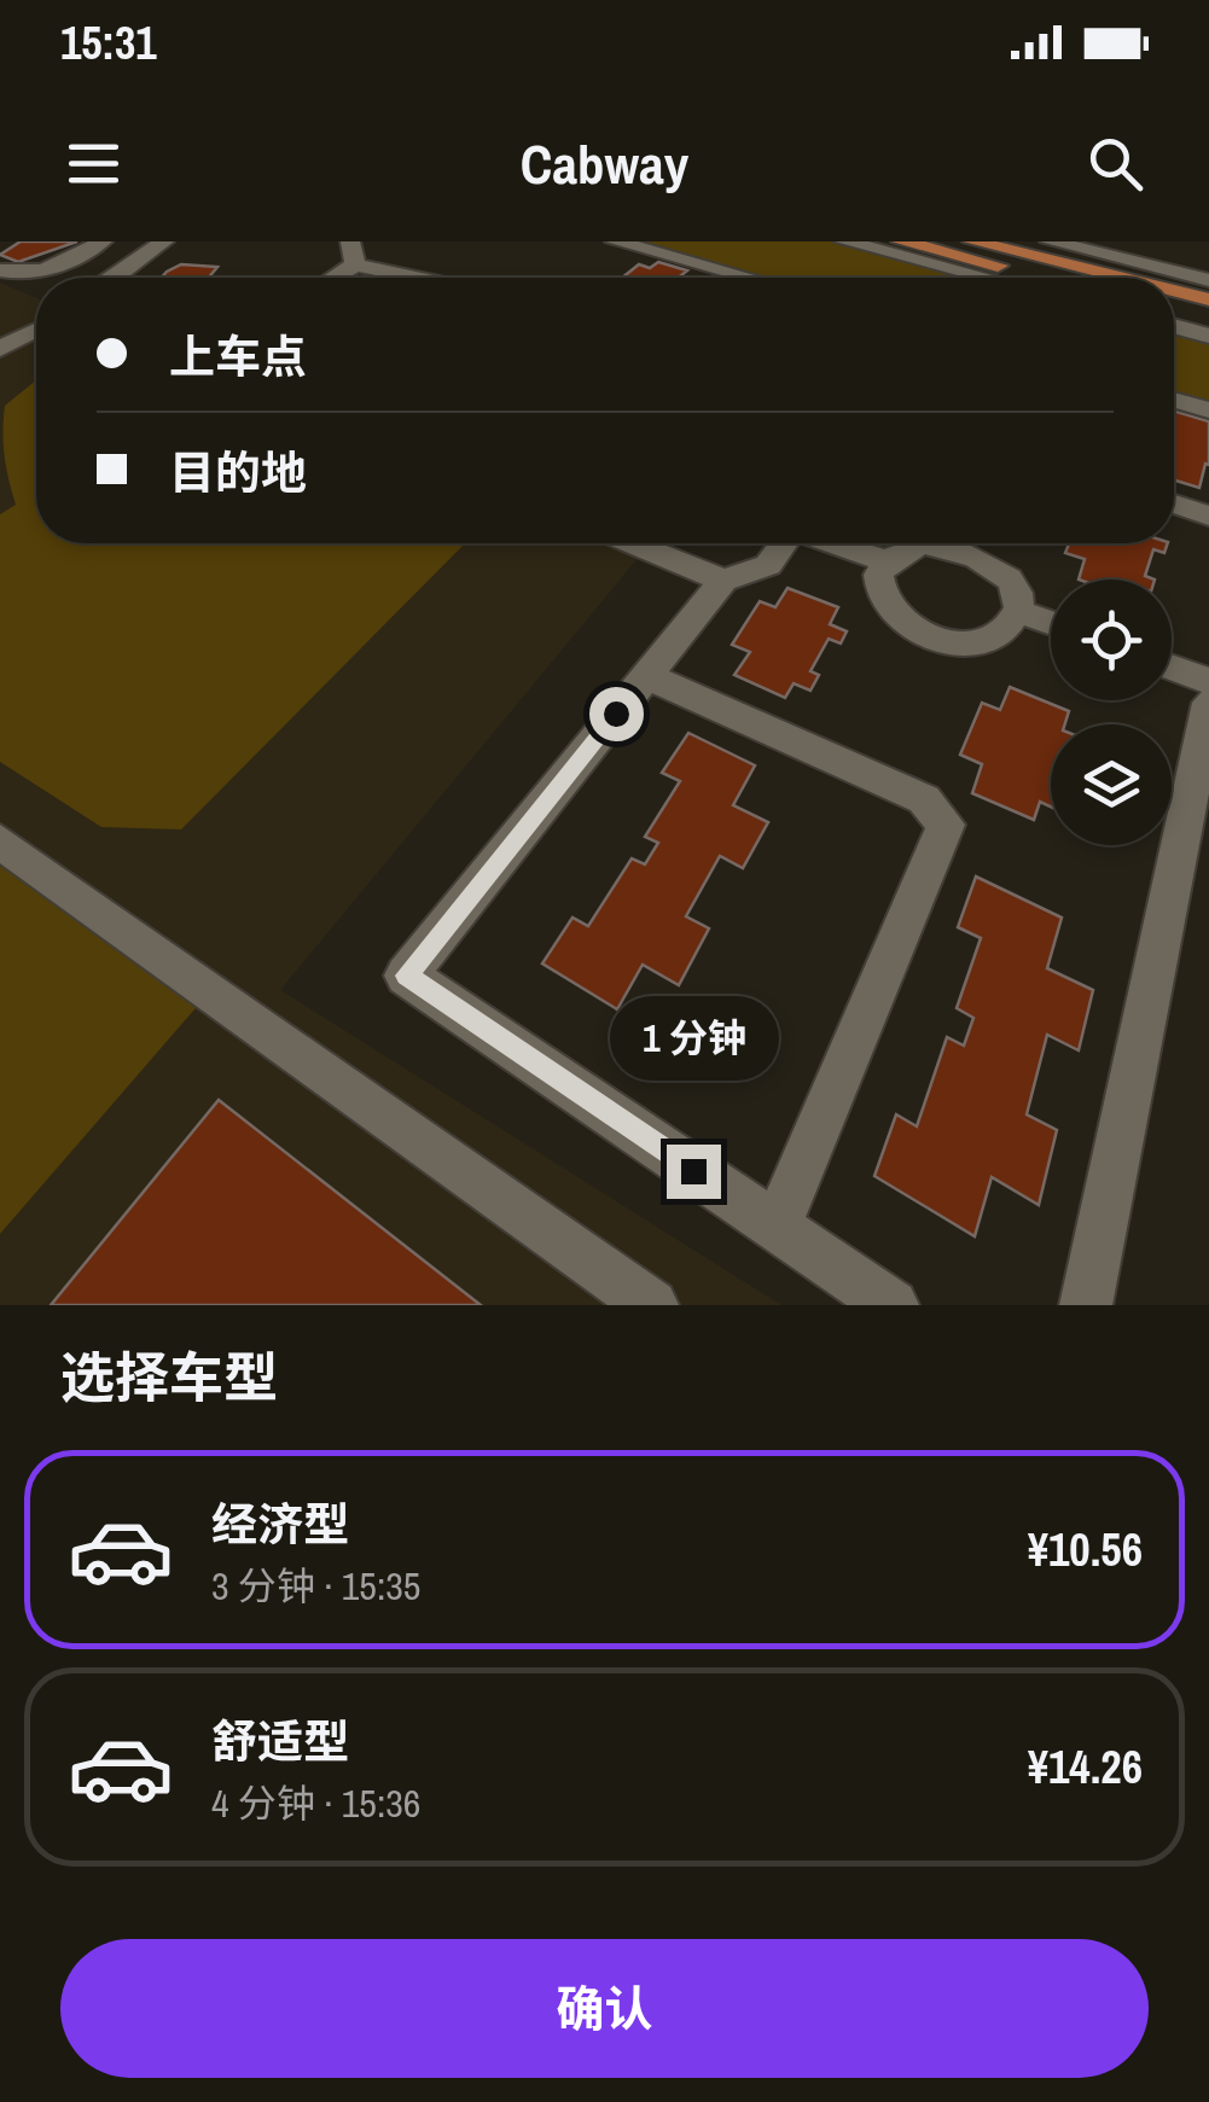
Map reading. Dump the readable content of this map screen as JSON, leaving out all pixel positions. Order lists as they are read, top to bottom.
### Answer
{
  "page": {
    "status": "15:31",
    "header": "Cabway",
    "banner": ["上车点", "目的地"],
    "bubble": "1 分钟",
    "heading": "选择车型",
    "list": [
      {
        "name": "经济型",
        "note": "3 分钟 · 15:35",
        "value": "¥10.56"
      },
      {
        "name": "舒适型",
        "note": "4 分钟 · 15:36",
        "value": "¥14.26"
      }
    ],
    "buttons": "确认"
  }
}
